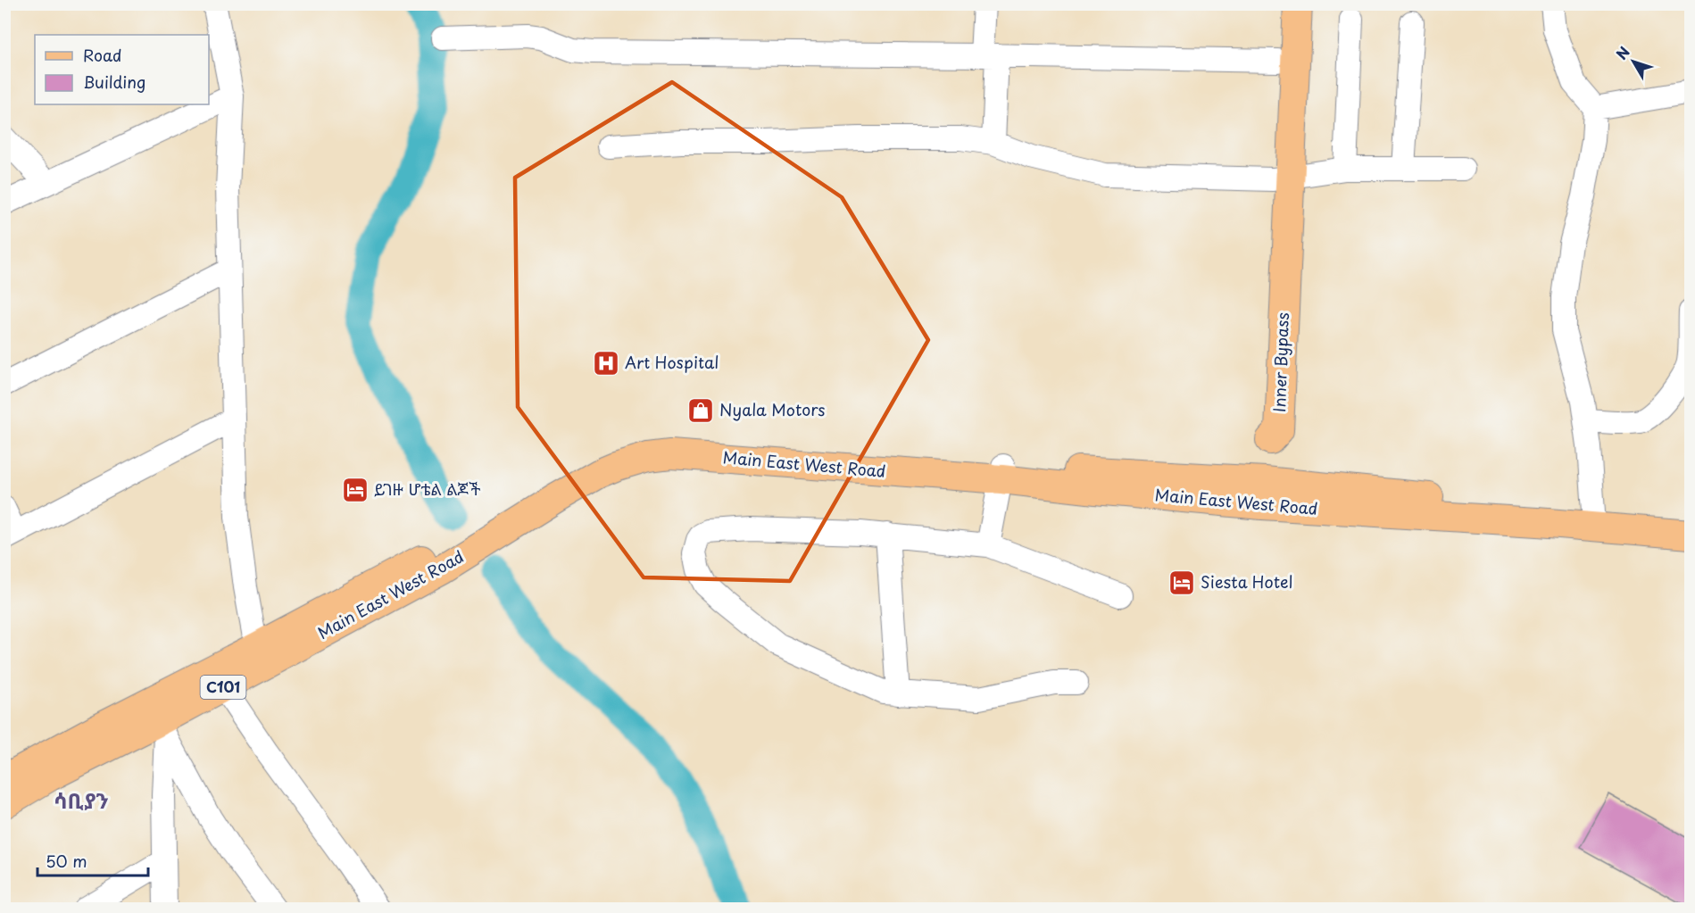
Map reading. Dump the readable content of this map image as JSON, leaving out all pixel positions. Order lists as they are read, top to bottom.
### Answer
{
  "streets": {
    "main road": ["Inner Bypass", "Main East West Road", "C101"]
  },
  "crossings": [
    ["Inner Bypass", "Main East West Road"]
  ],
  "districts": ["ሳቢያን"],
  "places": {
    "hospital": ["Art Hospital"],
    "shop": ["Nyala Motors"],
    "hotel": ["ይገዙ ሆቴል ልጆች", "Siesta Hotel"]
  },
  "legend": ["Road", "Building"],
  "scale_bar": "50 m",
  "north": "top left"
}
